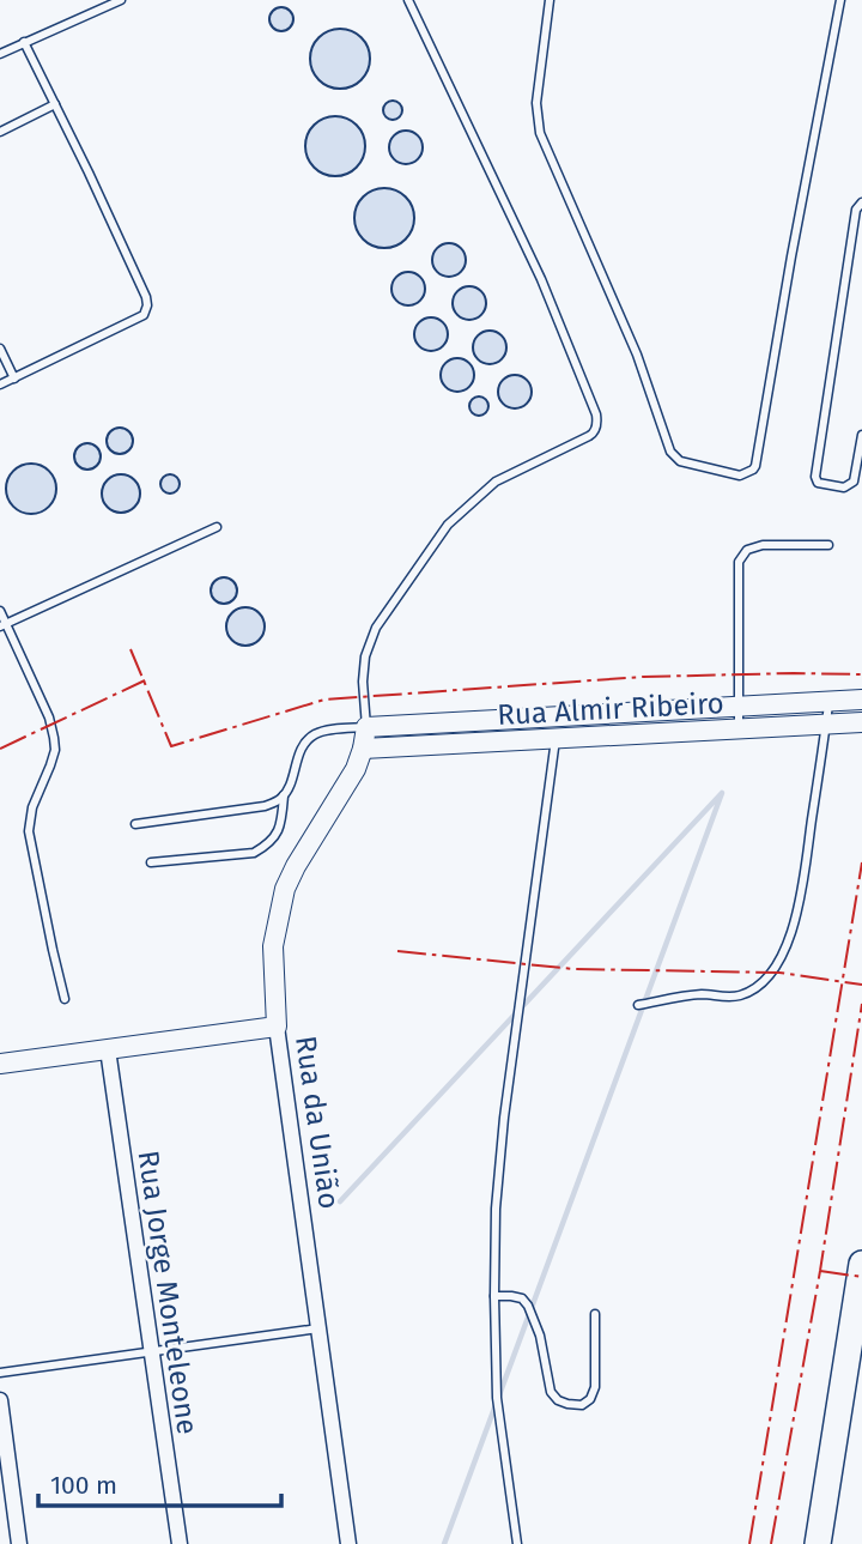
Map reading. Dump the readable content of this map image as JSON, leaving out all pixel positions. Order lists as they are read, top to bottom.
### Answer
{
  "streets": {
    "street": ["Rua Almir Ribeiro", "Rua da União", "Rua Jorge Monteleone"]
  },
  "crossings": [
    ["Rua Almir Ribeiro", "Rua da União"]
  ],
  "scale_bar": "100 m"
}
